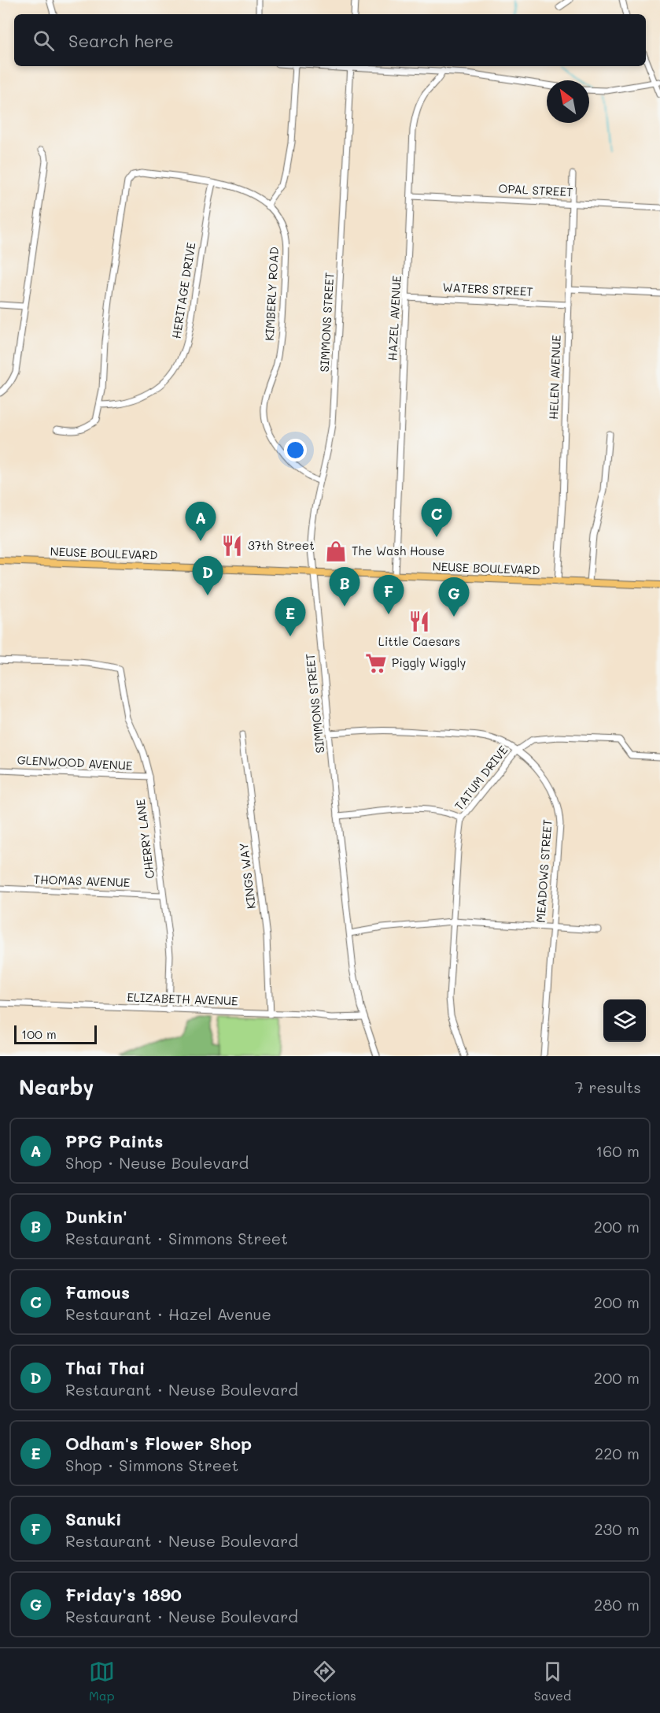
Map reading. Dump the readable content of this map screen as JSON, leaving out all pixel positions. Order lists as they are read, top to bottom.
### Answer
{
  "streets": {
    "main road": ["NEUSE BOULEVARD"],
    "street": [
      "OPAL STREET",
      "WATERS STREET",
      "HERITAGE DRIVE",
      "KIMBERLY ROAD",
      "HAZEL AVENUE",
      "SIMMONS STREET",
      "HELEN AVENUE",
      "GLENWOOD AVENUE",
      "TATUM DRIVE",
      "CHERRY LANE",
      "MEADOWS STREET",
      "KINGS WAY",
      "THOMAS AVENUE",
      "ELIZABETH AVENUE"
    ]
  },
  "crossings": [
    ["OPAL STREET", "HAZEL AVENUE"],
    ["OPAL STREET", "HELEN AVENUE"],
    ["WATERS STREET", "HAZEL AVENUE"],
    ["WATERS STREET", "HELEN AVENUE"],
    ["HERITAGE DRIVE", "KIMBERLY ROAD"],
    ["KIMBERLY ROAD", "SIMMONS STREET"],
    ["HAZEL AVENUE", "NEUSE BOULEVARD"],
    ["SIMMONS STREET", "NEUSE BOULEVARD"],
    ["SIMMONS STREET", "MEADOWS STREET"],
    ["SIMMONS STREET", "ELIZABETH AVENUE"],
    ["HELEN AVENUE", "NEUSE BOULEVARD"],
    ["GLENWOOD AVENUE", "CHERRY LANE"],
    ["TATUM DRIVE", "MEADOWS STREET"],
    ["CHERRY LANE", "THOMAS AVENUE"],
    ["CHERRY LANE", "ELIZABETH AVENUE"],
    ["KINGS WAY", "ELIZABETH AVENUE"]
  ],
  "places": {
    "restaurant": ["37th Street", "Little Caesars"],
    "shop": ["The Wash House"],
    "supermarket": ["Piggly Wiggly"]
  },
  "scale_bar": "100 m",
  "north": "top left",
  "page": {
    "search": "Search here",
    "pins": [
      "C",
      "A",
      "D",
      "B",
      "F",
      "G",
      "E"
    ],
    "scale": "100 m",
    "heading": ["Nearby", "7 results"],
    "list": [
      {
        "mark": "A",
        "name": "PPG Paints",
        "note": "Shop · Neuse Boulevard",
        "value": "160 m"
      },
      {
        "mark": "B",
        "name": "Dunkin'",
        "note": "Restaurant · Simmons Street",
        "value": "200 m"
      },
      {
        "mark": "C",
        "name": "Famous",
        "note": "Restaurant · Hazel Avenue",
        "value": "200 m"
      },
      {
        "mark": "D",
        "name": "Thai Thai",
        "note": "Restaurant · Neuse Boulevard",
        "value": "200 m"
      },
      {
        "mark": "E",
        "name": "Odham's Flower Shop",
        "note": "Shop · Simmons Street",
        "value": "220 m"
      },
      {
        "mark": "F",
        "name": "Sanuki",
        "note": "Restaurant · Neuse Boulevard",
        "value": "230 m"
      },
      {
        "mark": "G",
        "name": "Friday's 1890",
        "note": "Restaurant · Neuse Boulevard",
        "value": "280 m"
      }
    ],
    "nav": ["Map", "Directions", "Saved"]
  }
}
